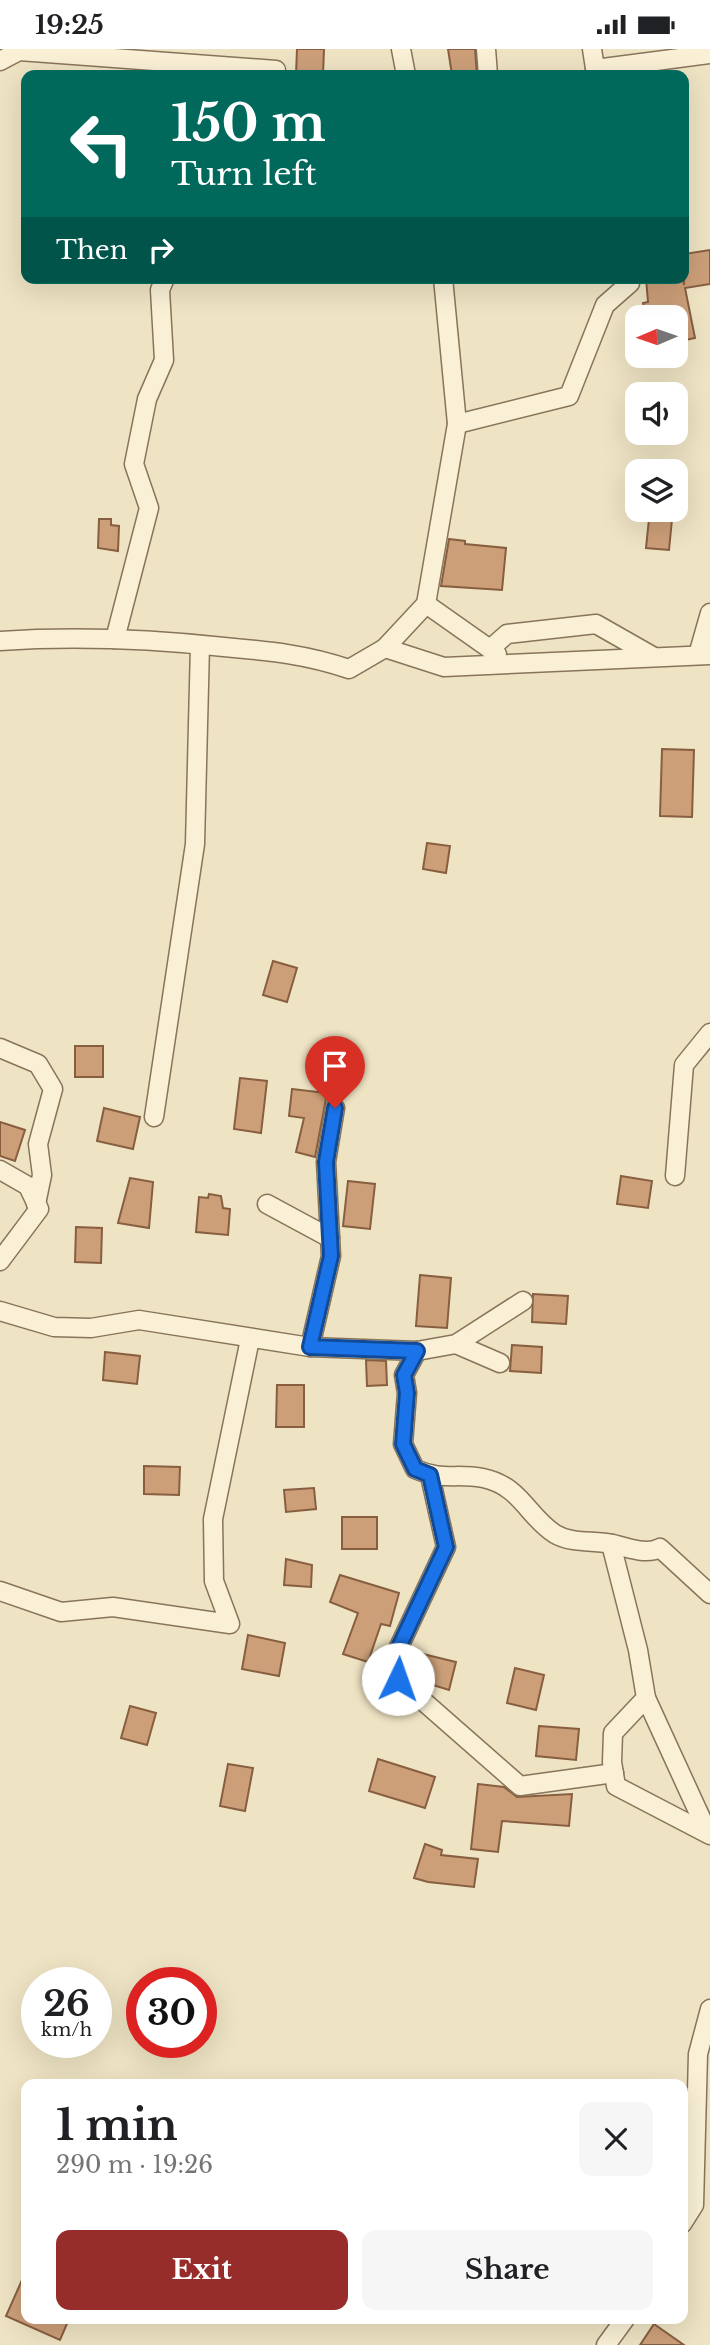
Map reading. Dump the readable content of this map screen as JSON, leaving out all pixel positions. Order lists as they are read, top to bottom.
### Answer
{
  "north": "left",
  "page": {
    "status": "19:25",
    "turn": ["150 m", "Turn left"],
    "then": "Then",
    "speed": "26 km/h",
    "limit": "30",
    "heading": ["1 min", "290 m · 19:26"],
    "buttons": ["Exit", "Share"]
  }
}
